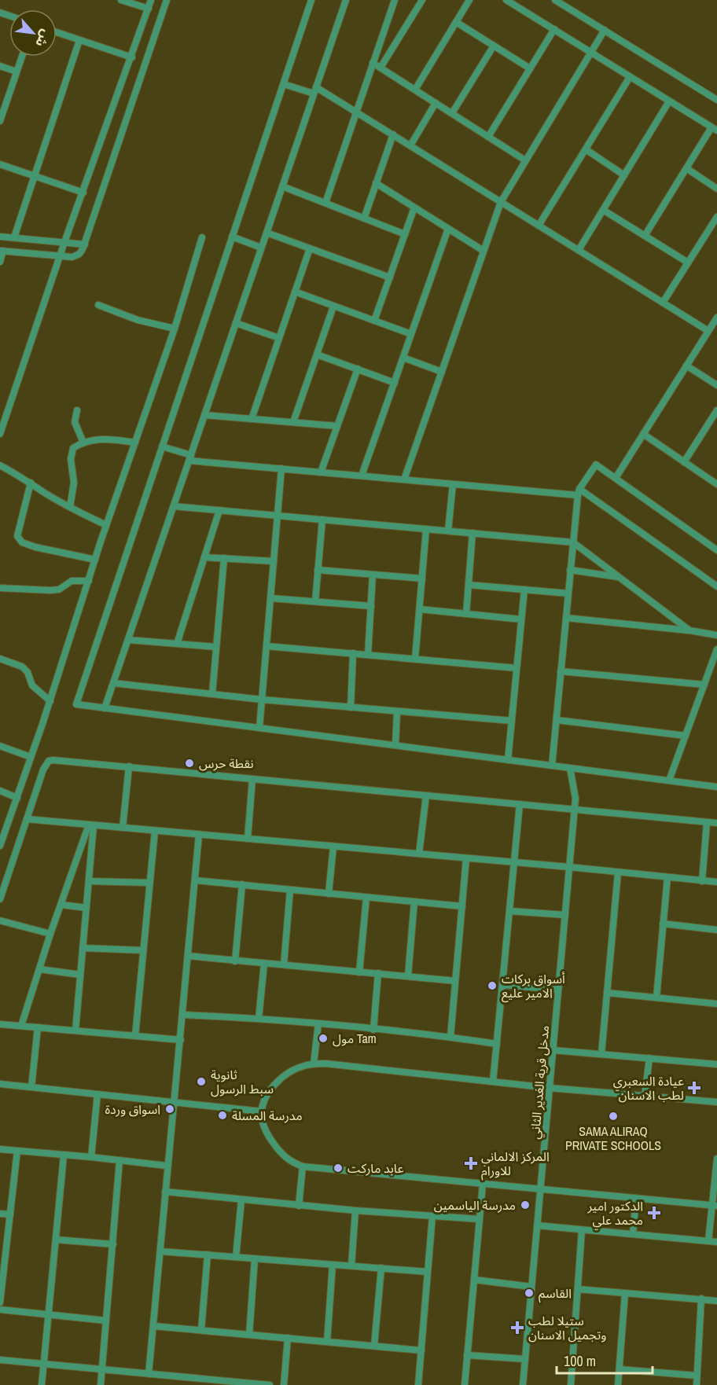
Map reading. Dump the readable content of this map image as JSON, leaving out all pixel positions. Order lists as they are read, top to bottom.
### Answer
{
  "streets": {
    "street": ["مدخل قرية الغدير الثاني"]
  },
  "places": {
    "other": [
      "نقطة حرس",
      "أسواق بركات الامير عليع",
      "مول Tam",
      "ثانوية سبط الرسول",
      "اسواق وردة",
      "مدرسة المسلة",
      "SAMA ALIRAQ PRIVATE SCHOOLS",
      "عابد ماركت",
      "مدرسة الياسمين",
      "القاسم"
    ],
    "health": [
      "عيادة السعبري لطب الاسنان",
      "المركز الالماني للاورام",
      "الدكتور امير محمد علي",
      "ستيلا لطب وتجميل الاسنان"
    ]
  },
  "scale_bar": "100 m",
  "north": "bottom right"
}
